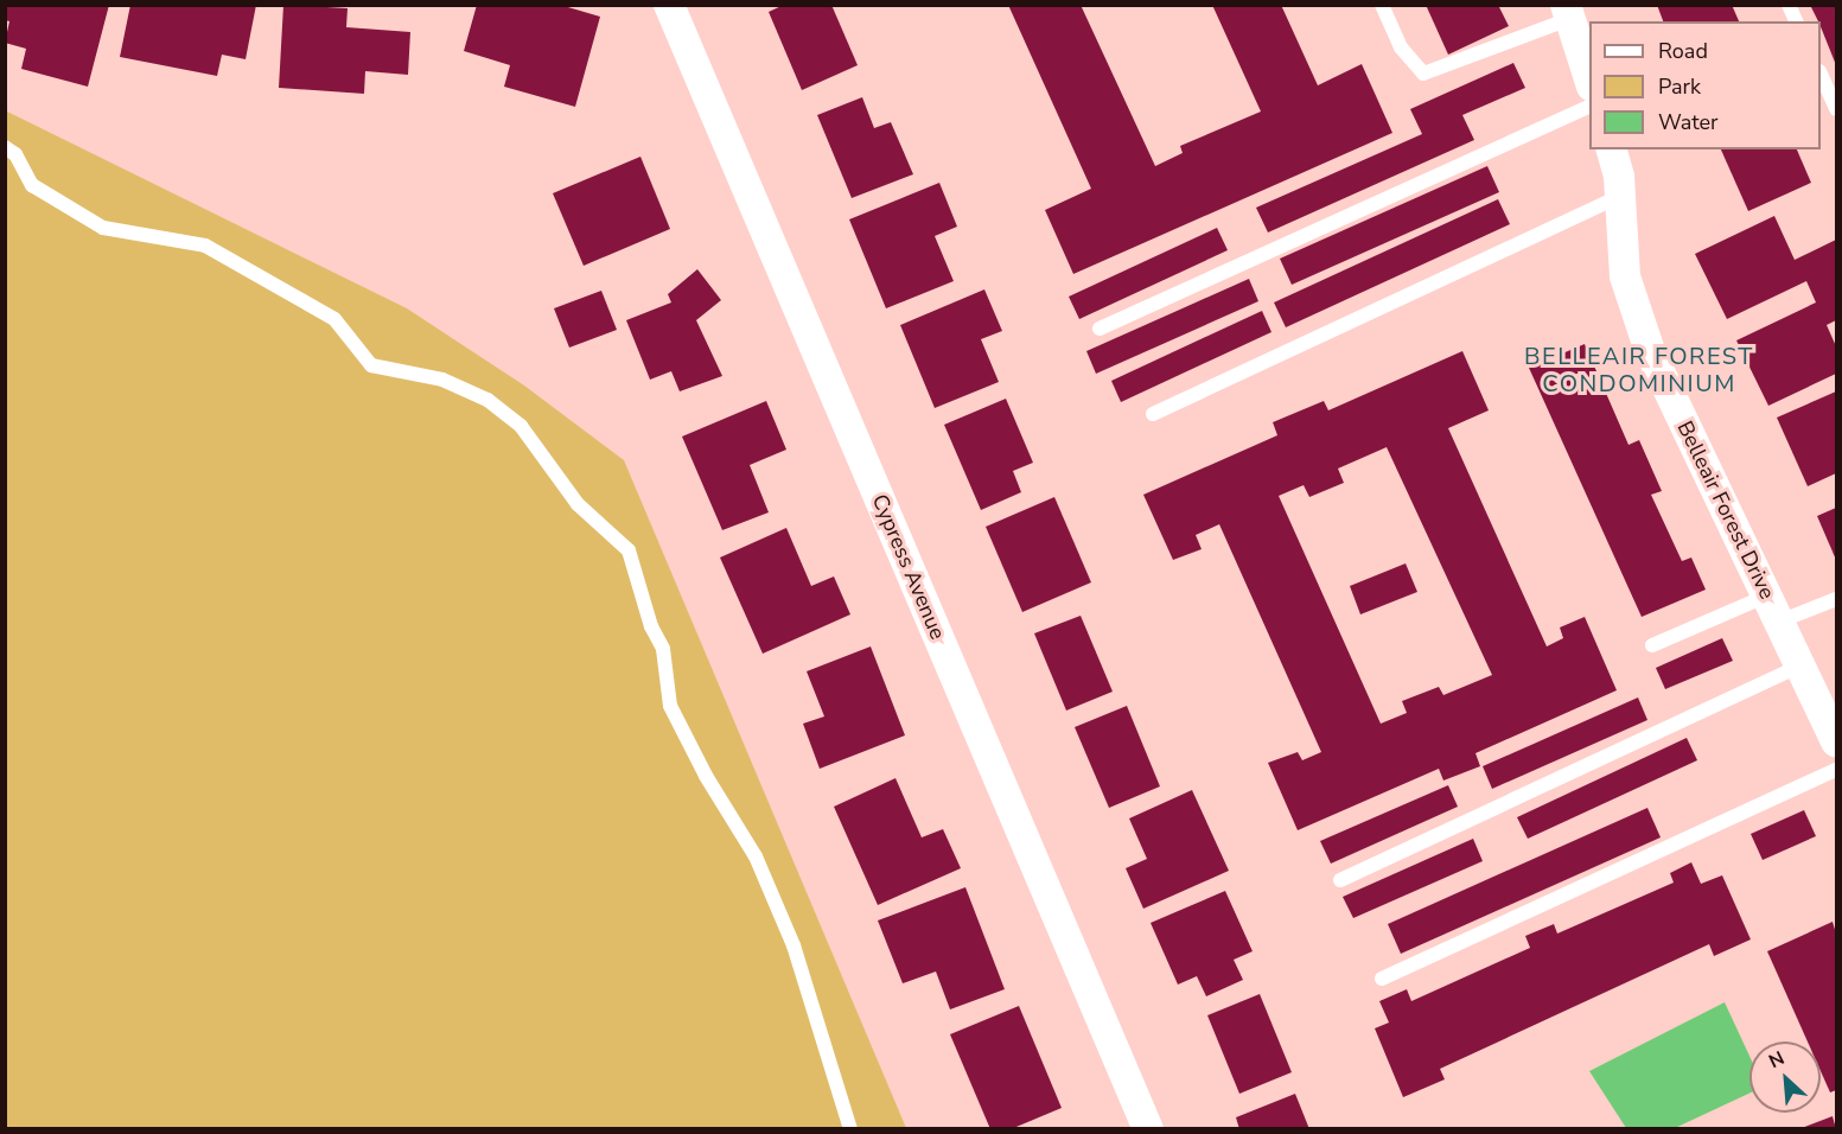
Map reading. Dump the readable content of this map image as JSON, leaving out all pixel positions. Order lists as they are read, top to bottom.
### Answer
{
  "streets": {
    "street": ["Belleair Forest Drive", "Cypress Avenue"]
  },
  "districts": ["BELLEAIR FOREST CONDOMINIUM"],
  "legend": ["Road", "Park", "Water"],
  "north": "top left"
}
